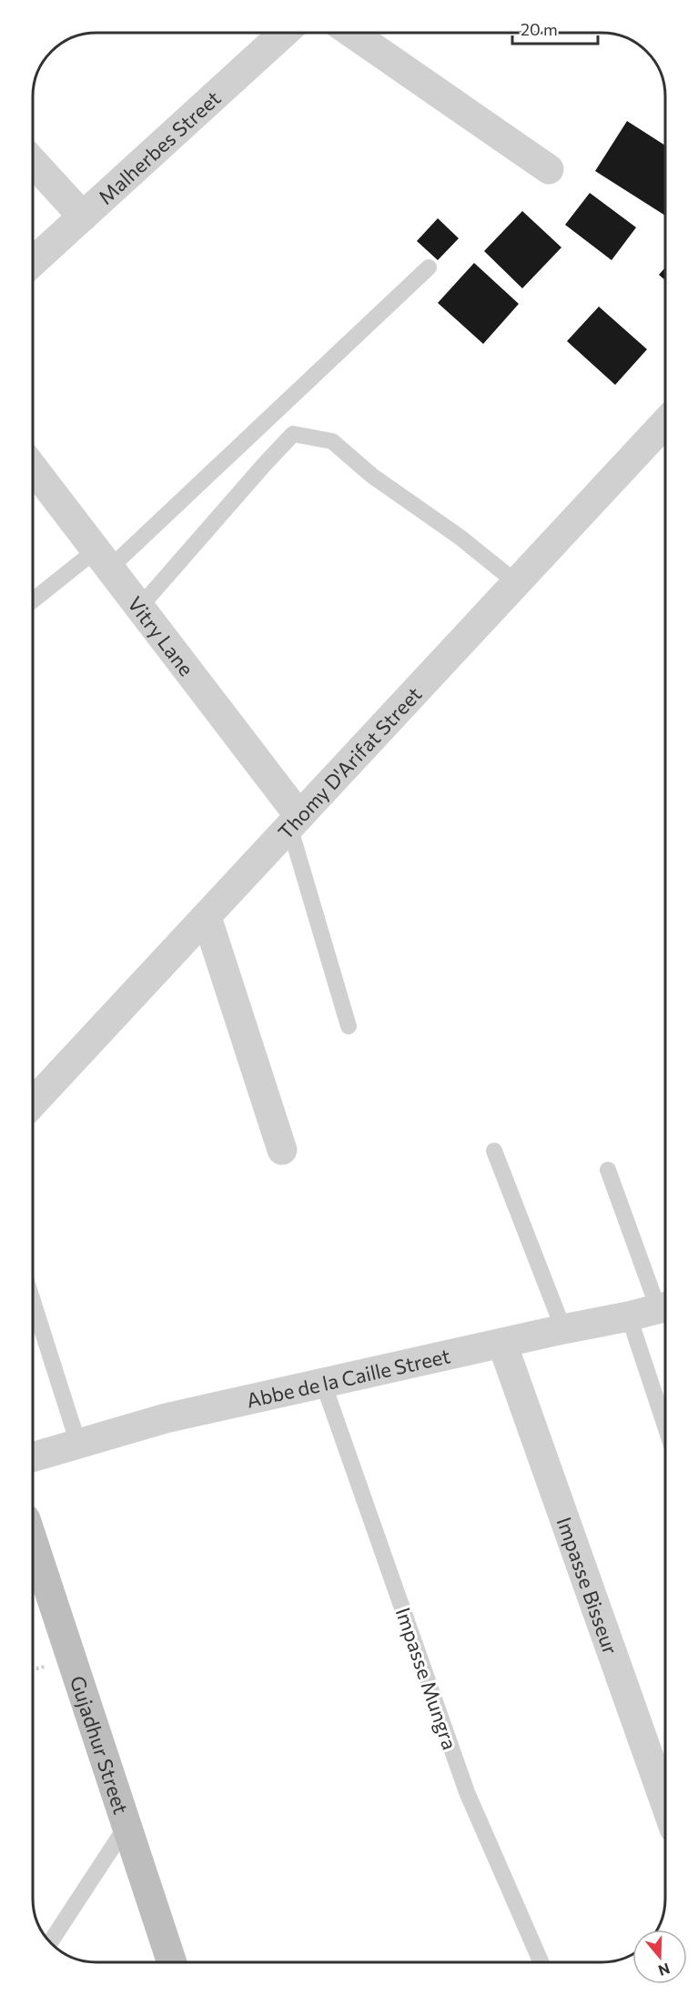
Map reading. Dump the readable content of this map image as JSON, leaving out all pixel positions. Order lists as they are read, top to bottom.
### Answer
{
  "streets": {
    "street": [
      "Malherbes Street",
      "Vitry Lane",
      "Thomy D'Arifat Street",
      "Abbe de la Caille Street",
      "Impasse Bisseur",
      "Gujadhur Street"
    ],
    "lane": ["Impasse Mungra"]
  },
  "crossings": [
    ["Vitry Lane", "Thomy D'Arifat Street"],
    ["Abbe de la Caille Street", "Impasse Bisseur"],
    ["Abbe de la Caille Street", "Impasse Mungra"]
  ],
  "scale_bar": "20 m",
  "north": "bottom"
}
